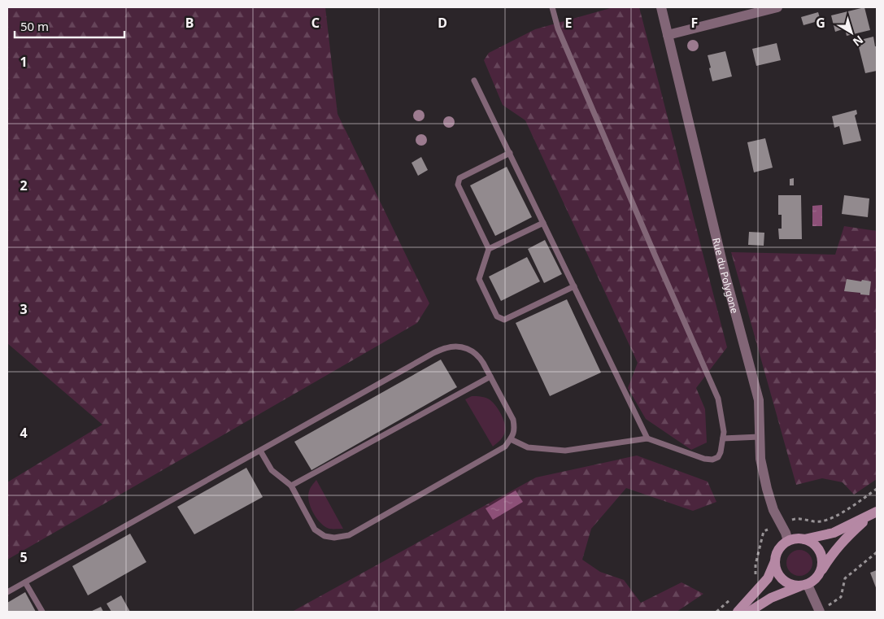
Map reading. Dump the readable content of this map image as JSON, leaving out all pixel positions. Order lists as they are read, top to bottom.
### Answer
{
  "streets": {
    "street": ["Rue du Polygone"]
  },
  "scale_bar": "50 m",
  "north": "bottom right",
  "grid": {
    "columns": [
      "B",
      "C",
      "D",
      "E",
      "F",
      "G"
    ],
    "rows": [
      "1",
      "2",
      "3",
      "4",
      "5"
    ]
  }
}
